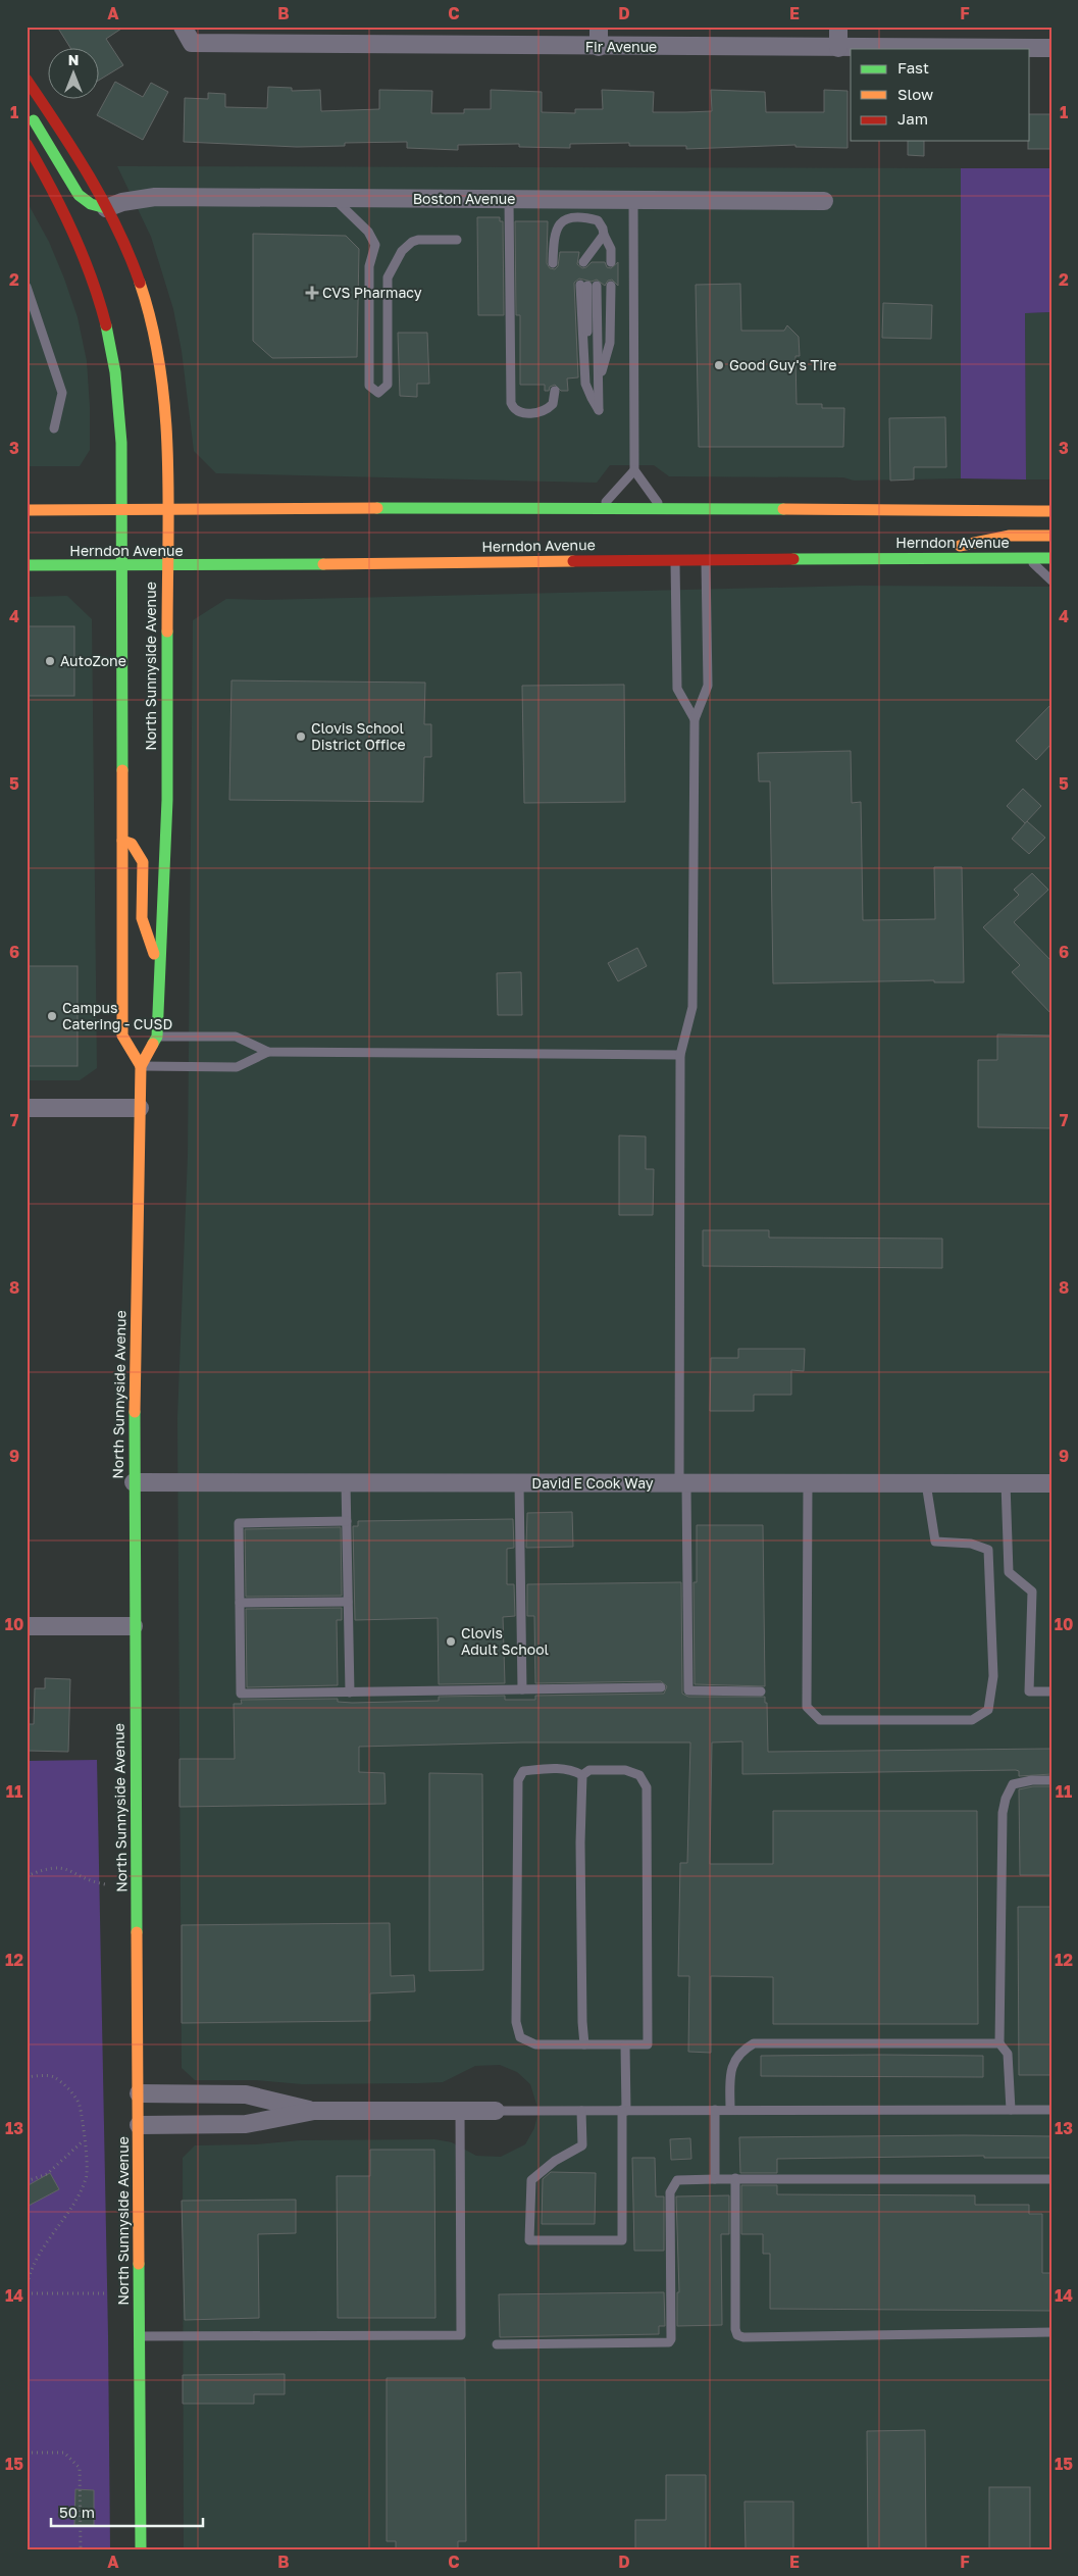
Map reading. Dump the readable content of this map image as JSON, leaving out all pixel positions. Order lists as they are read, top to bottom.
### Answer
{
  "streets": {
    "main road": ["Herndon Avenue", "North Sunnyside Avenue"],
    "street": ["Fir Avenue", "Boston Avenue", "David E Cook Way"]
  },
  "crossings": [
    ["Boston Avenue", "North Sunnyside Avenue"],
    ["Herndon Avenue", "North Sunnyside Avenue"],
    ["North Sunnyside Avenue", "David E Cook Way"]
  ],
  "places": {
    "health": ["CVS Pharmacy"],
    "other": [
      "Good Guy's Tire",
      "AutoZone",
      "Clovis School District Office",
      "Campus Catering - CUSD",
      "Clovis Adult School"
    ]
  },
  "legend": ["Fast", "Slow", "Jam"],
  "scale_bar": "50 m",
  "north": "top",
  "grid": {
    "columns": [
      "A",
      "B",
      "C",
      "D",
      "E",
      "F"
    ],
    "rows": [
      "1",
      "2",
      "3",
      "4",
      "5",
      "6",
      "7",
      "8",
      "9",
      "10",
      "11",
      "12",
      "13",
      "14",
      "15"
    ]
  }
}
